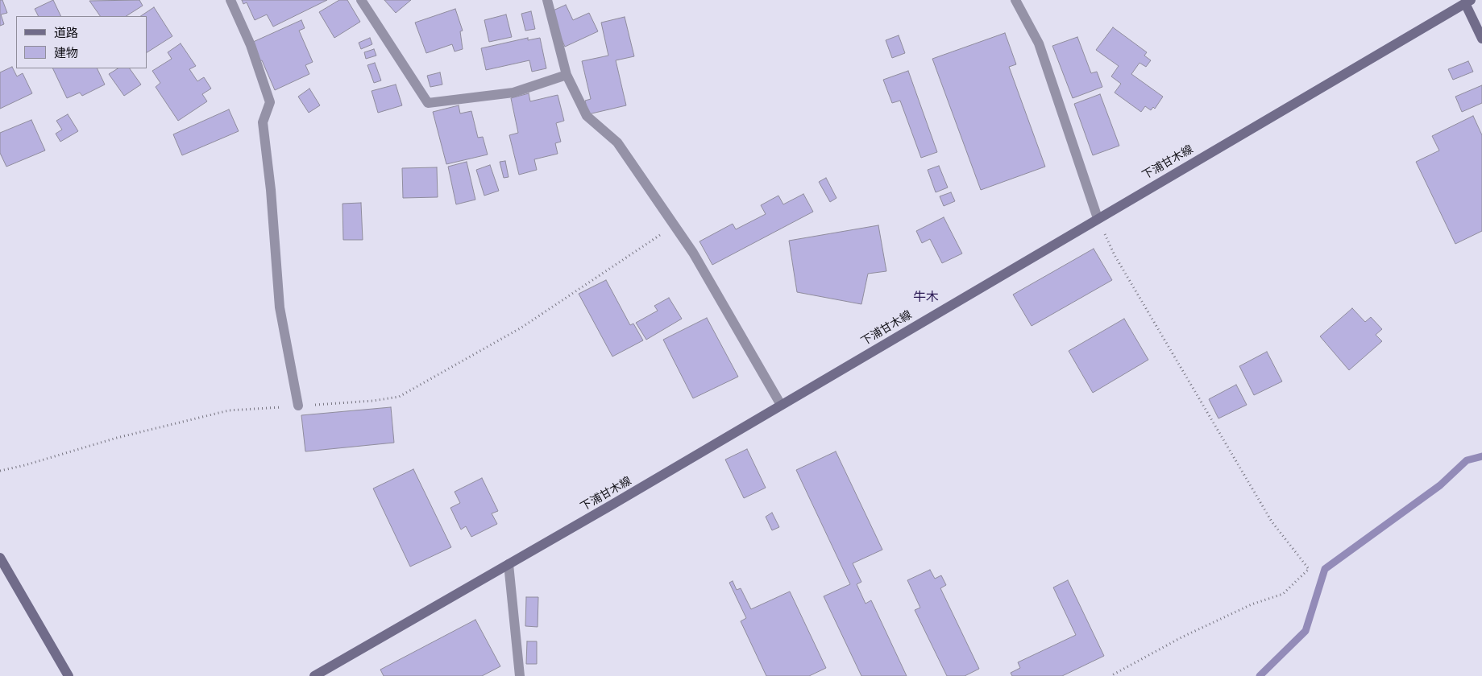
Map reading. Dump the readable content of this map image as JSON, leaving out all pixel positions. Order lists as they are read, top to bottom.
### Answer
{
  "streets": {
    "main road": ["下浦甘木線"]
  },
  "districts": ["牛木"],
  "legend": ["道路", "建物"]
}
